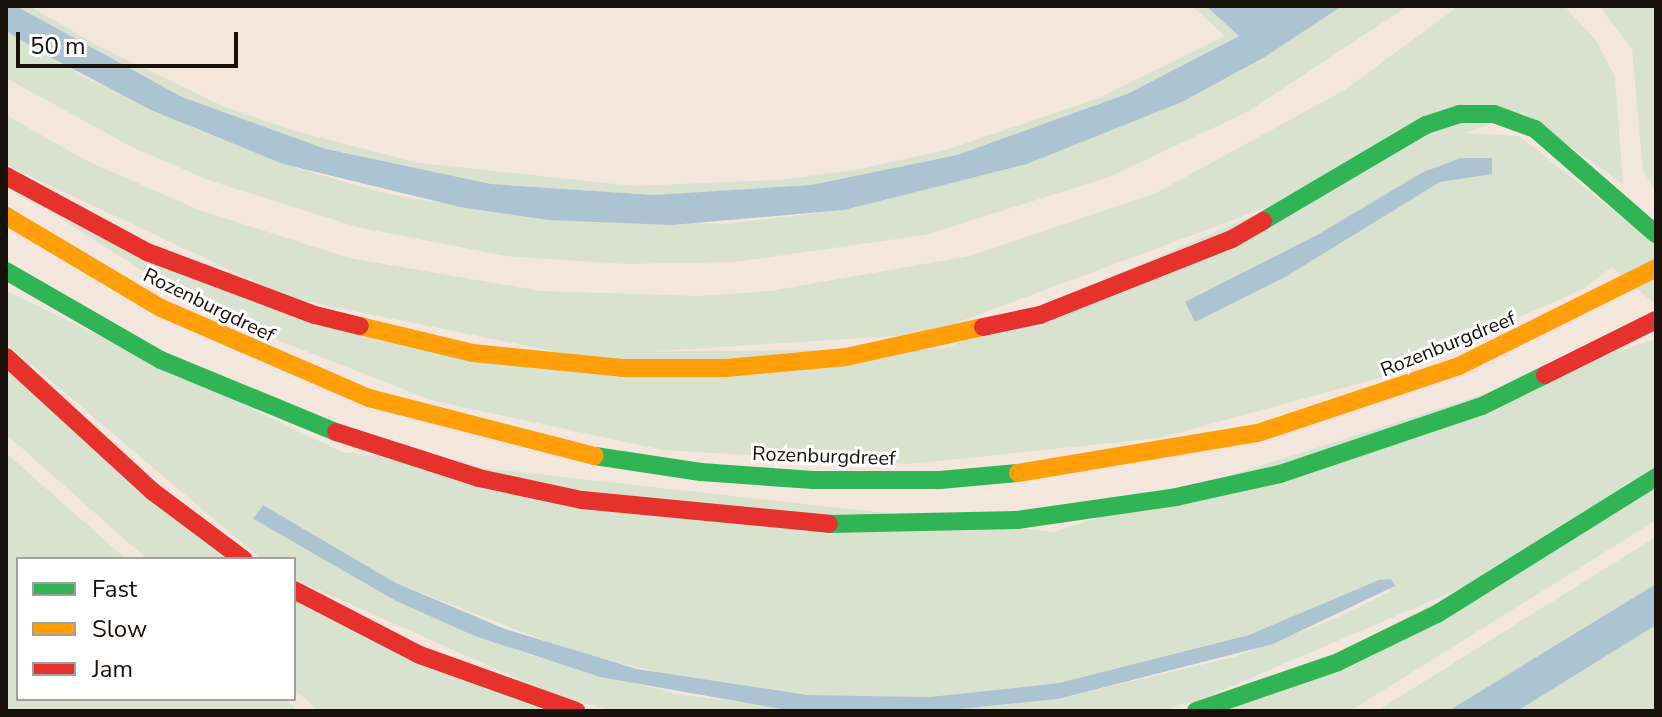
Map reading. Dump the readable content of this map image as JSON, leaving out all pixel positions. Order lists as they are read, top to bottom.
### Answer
{
  "streets": {
    "highway": ["Rozenburgdreef"]
  },
  "legend": ["Fast", "Slow", "Jam"],
  "scale_bar": "50 m"
}
